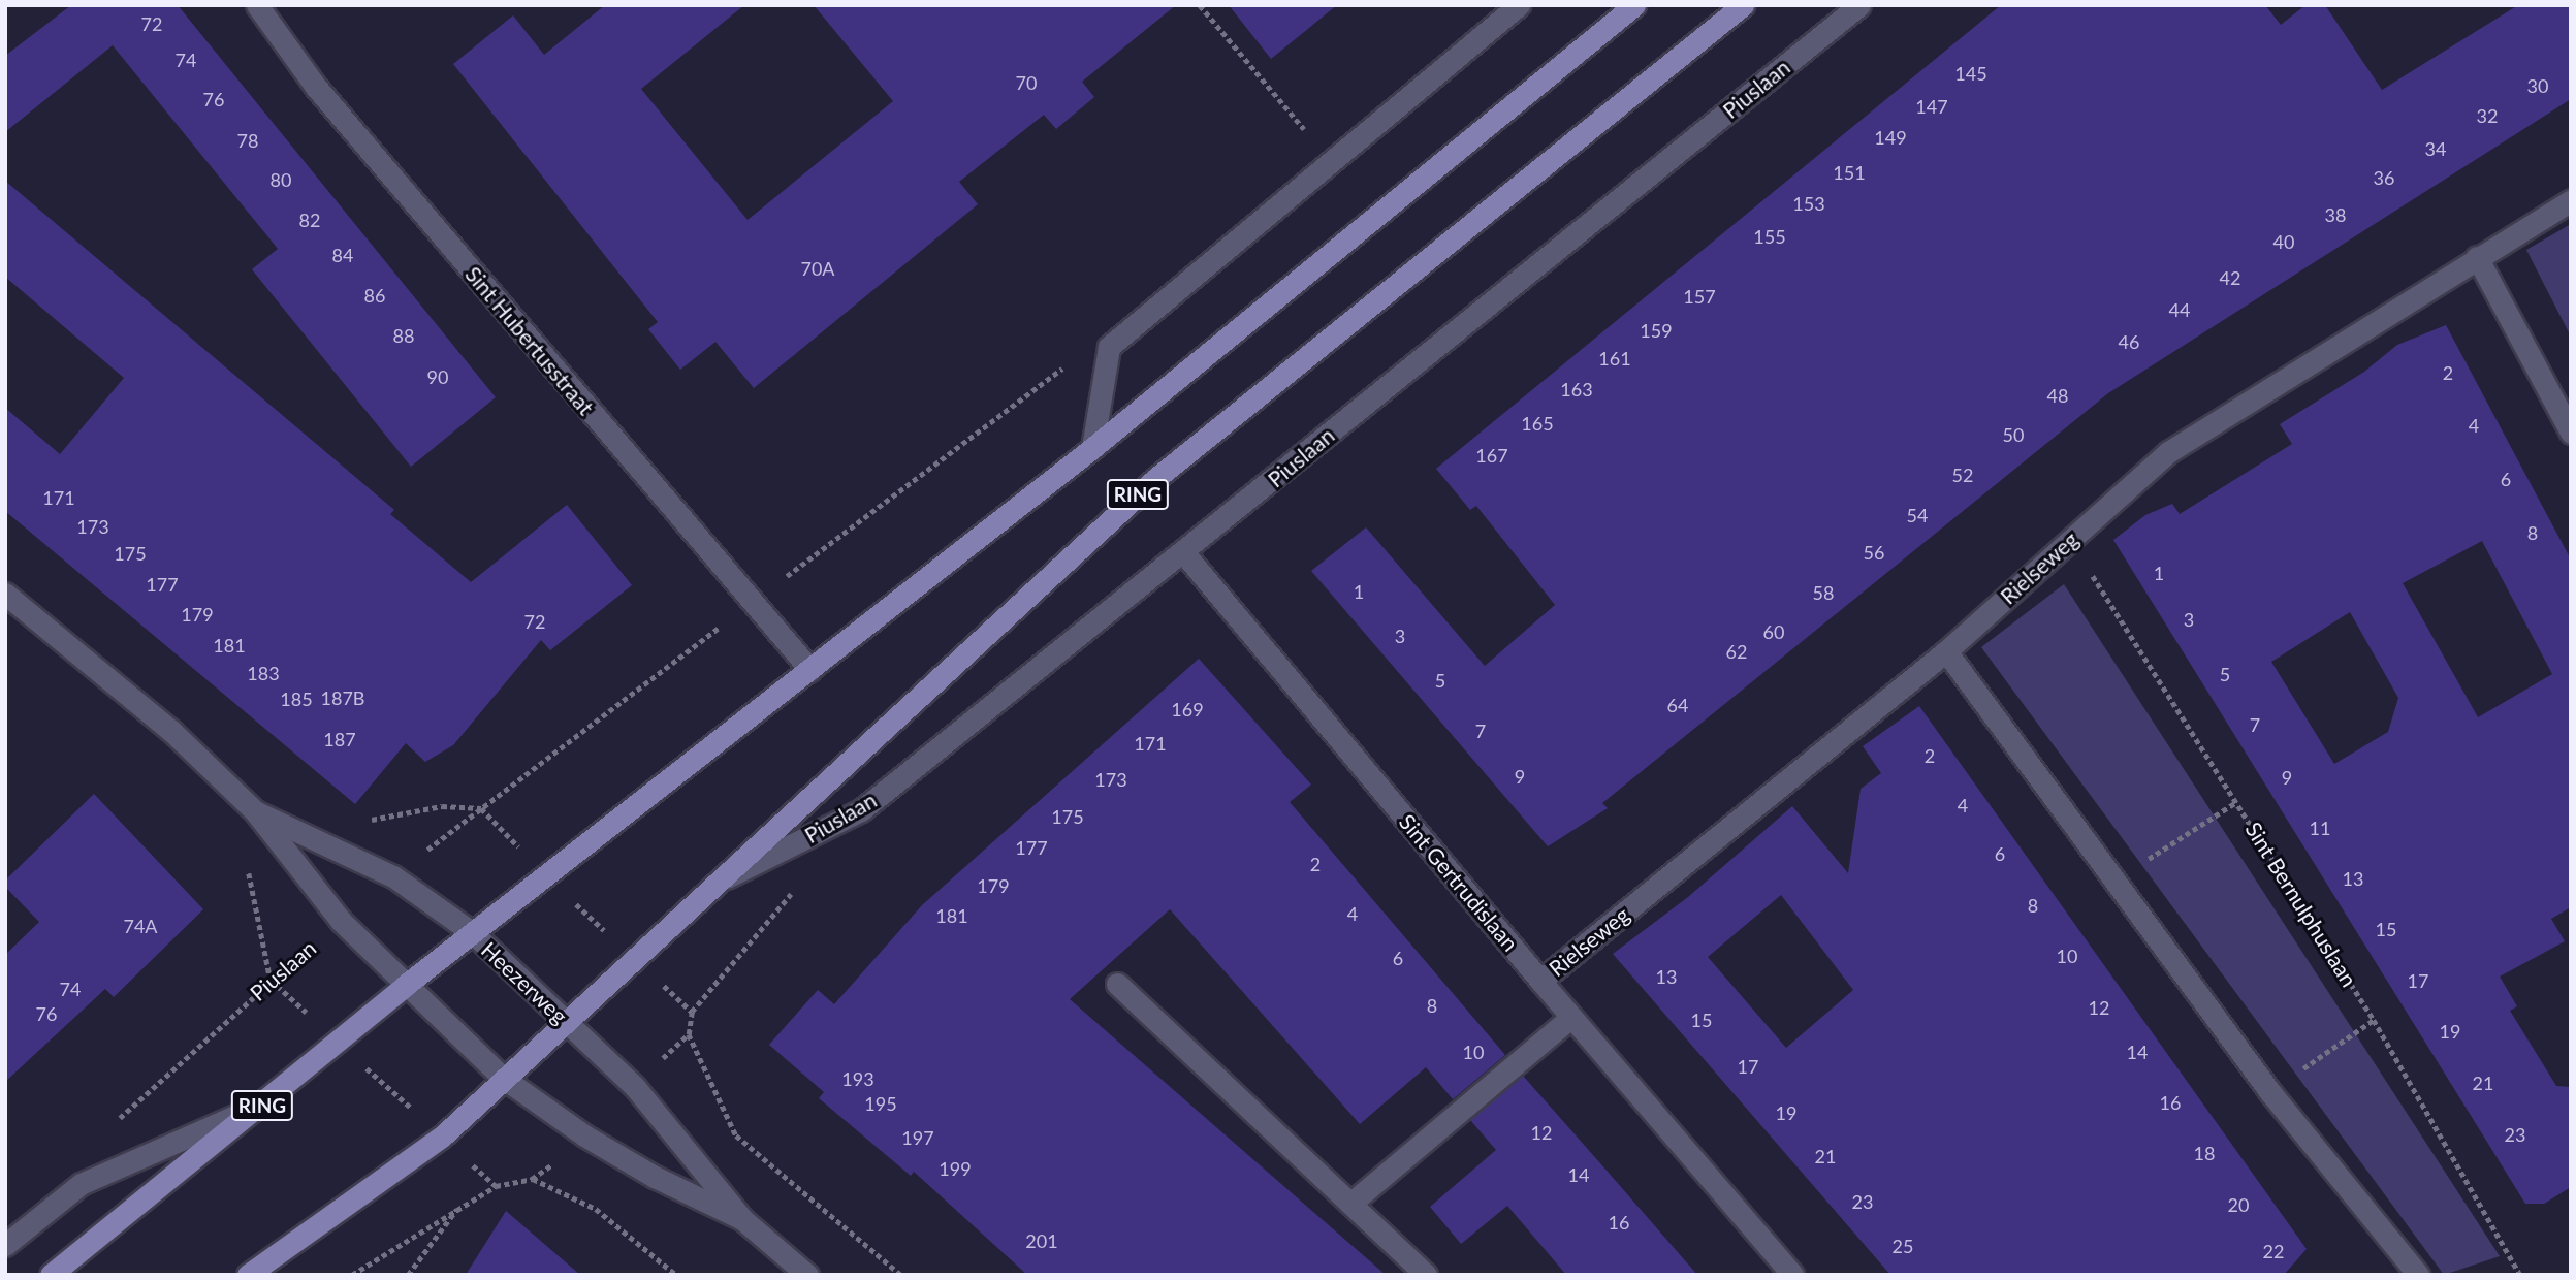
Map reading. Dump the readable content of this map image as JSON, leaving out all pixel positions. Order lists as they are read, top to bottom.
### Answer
{
  "streets": {
    "main road": ["Piuslaan", "RING"],
    "street": [
      "Sint Hubertusstraat",
      "Rielseweg",
      "Sint Gertrudislaan",
      "Heezerweg"
    ],
    "path": ["Sint Bernulphuslaan"]
  },
  "crossings": [
    ["Piuslaan", "Sint Gertrudislaan"],
    ["Piuslaan", "Heezerweg"],
    ["Sint Hubertusstraat", "RING"],
    ["RING", "Heezerweg"],
    ["Rielseweg", "Sint Gertrudislaan"],
    ["Rielseweg", "Sint Bernulphuslaan"]
  ],
  "house_numbers": [
    "72",
    "74",
    "145",
    "70",
    "30",
    "76",
    "147",
    "32",
    "149",
    "78",
    "34",
    "151",
    "36",
    "80",
    "153",
    "38",
    "82",
    "155",
    "40",
    "84",
    "70A",
    "42",
    "86",
    "157",
    "44",
    "159",
    "88",
    "46",
    "161",
    "2",
    "90",
    "163",
    "48",
    "165",
    "4",
    "50",
    "167",
    "52",
    "6",
    "171",
    "54",
    "173",
    "8",
    "56",
    "175",
    "1",
    "177",
    "1",
    "58",
    "179",
    "3",
    "72",
    "60",
    "3",
    "181",
    "62",
    "183",
    "5",
    "5",
    "187B",
    "185",
    "64",
    "169",
    "7",
    "7",
    "187",
    "171",
    "2",
    "9",
    "9",
    "173",
    "4",
    "175",
    "11",
    "177",
    "6",
    "2",
    "13",
    "179",
    "8",
    "4",
    "181",
    "74A",
    "15",
    "10",
    "6",
    "13",
    "17",
    "74",
    "8",
    "12",
    "76",
    "15",
    "19",
    "10",
    "14",
    "17",
    "193",
    "21",
    "16",
    "195",
    "19",
    "12",
    "23",
    "197",
    "18",
    "21",
    "199",
    "14",
    "23",
    "20",
    "16",
    "201",
    "25",
    "22"
  ]
}
